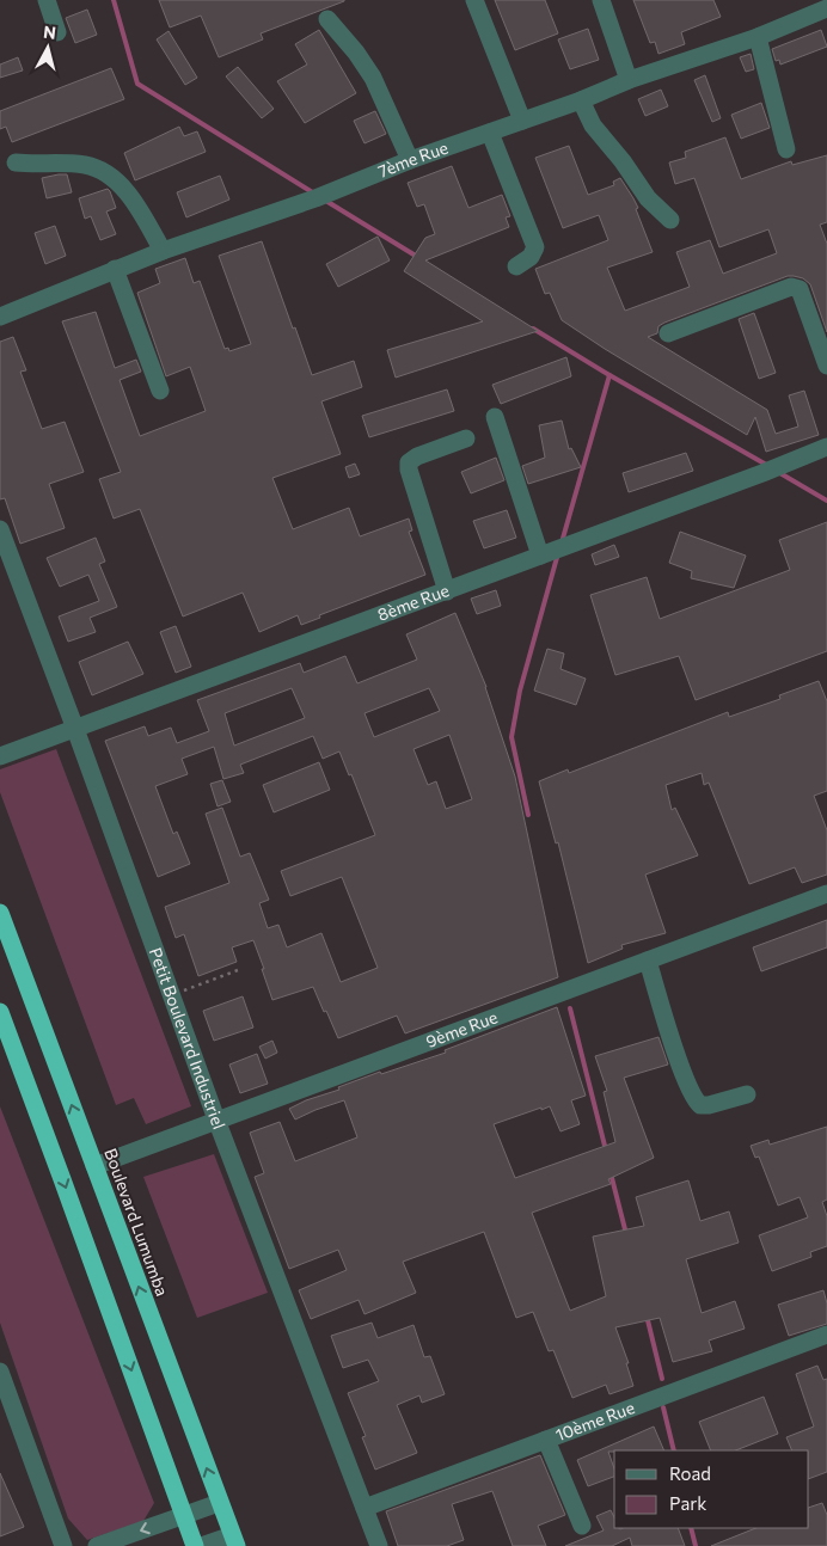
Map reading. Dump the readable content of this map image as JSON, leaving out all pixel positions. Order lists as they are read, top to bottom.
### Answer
{
  "streets": {
    "highway": ["Boulevard Lumumba"],
    "street": [
      "7ème Rue",
      "8ème Rue",
      "9ème Rue",
      "Petit Boulevard Industriel",
      "10ème Rue"
    ]
  },
  "crossings": [
    ["8ème Rue", "Petit Boulevard Industriel"],
    ["9ème Rue", "Petit Boulevard Industriel"],
    ["9ème Rue", "Boulevard Lumumba"],
    ["Petit Boulevard Industriel", "10ème Rue"]
  ],
  "legend": ["Road", "Park"],
  "north": "top"
}
